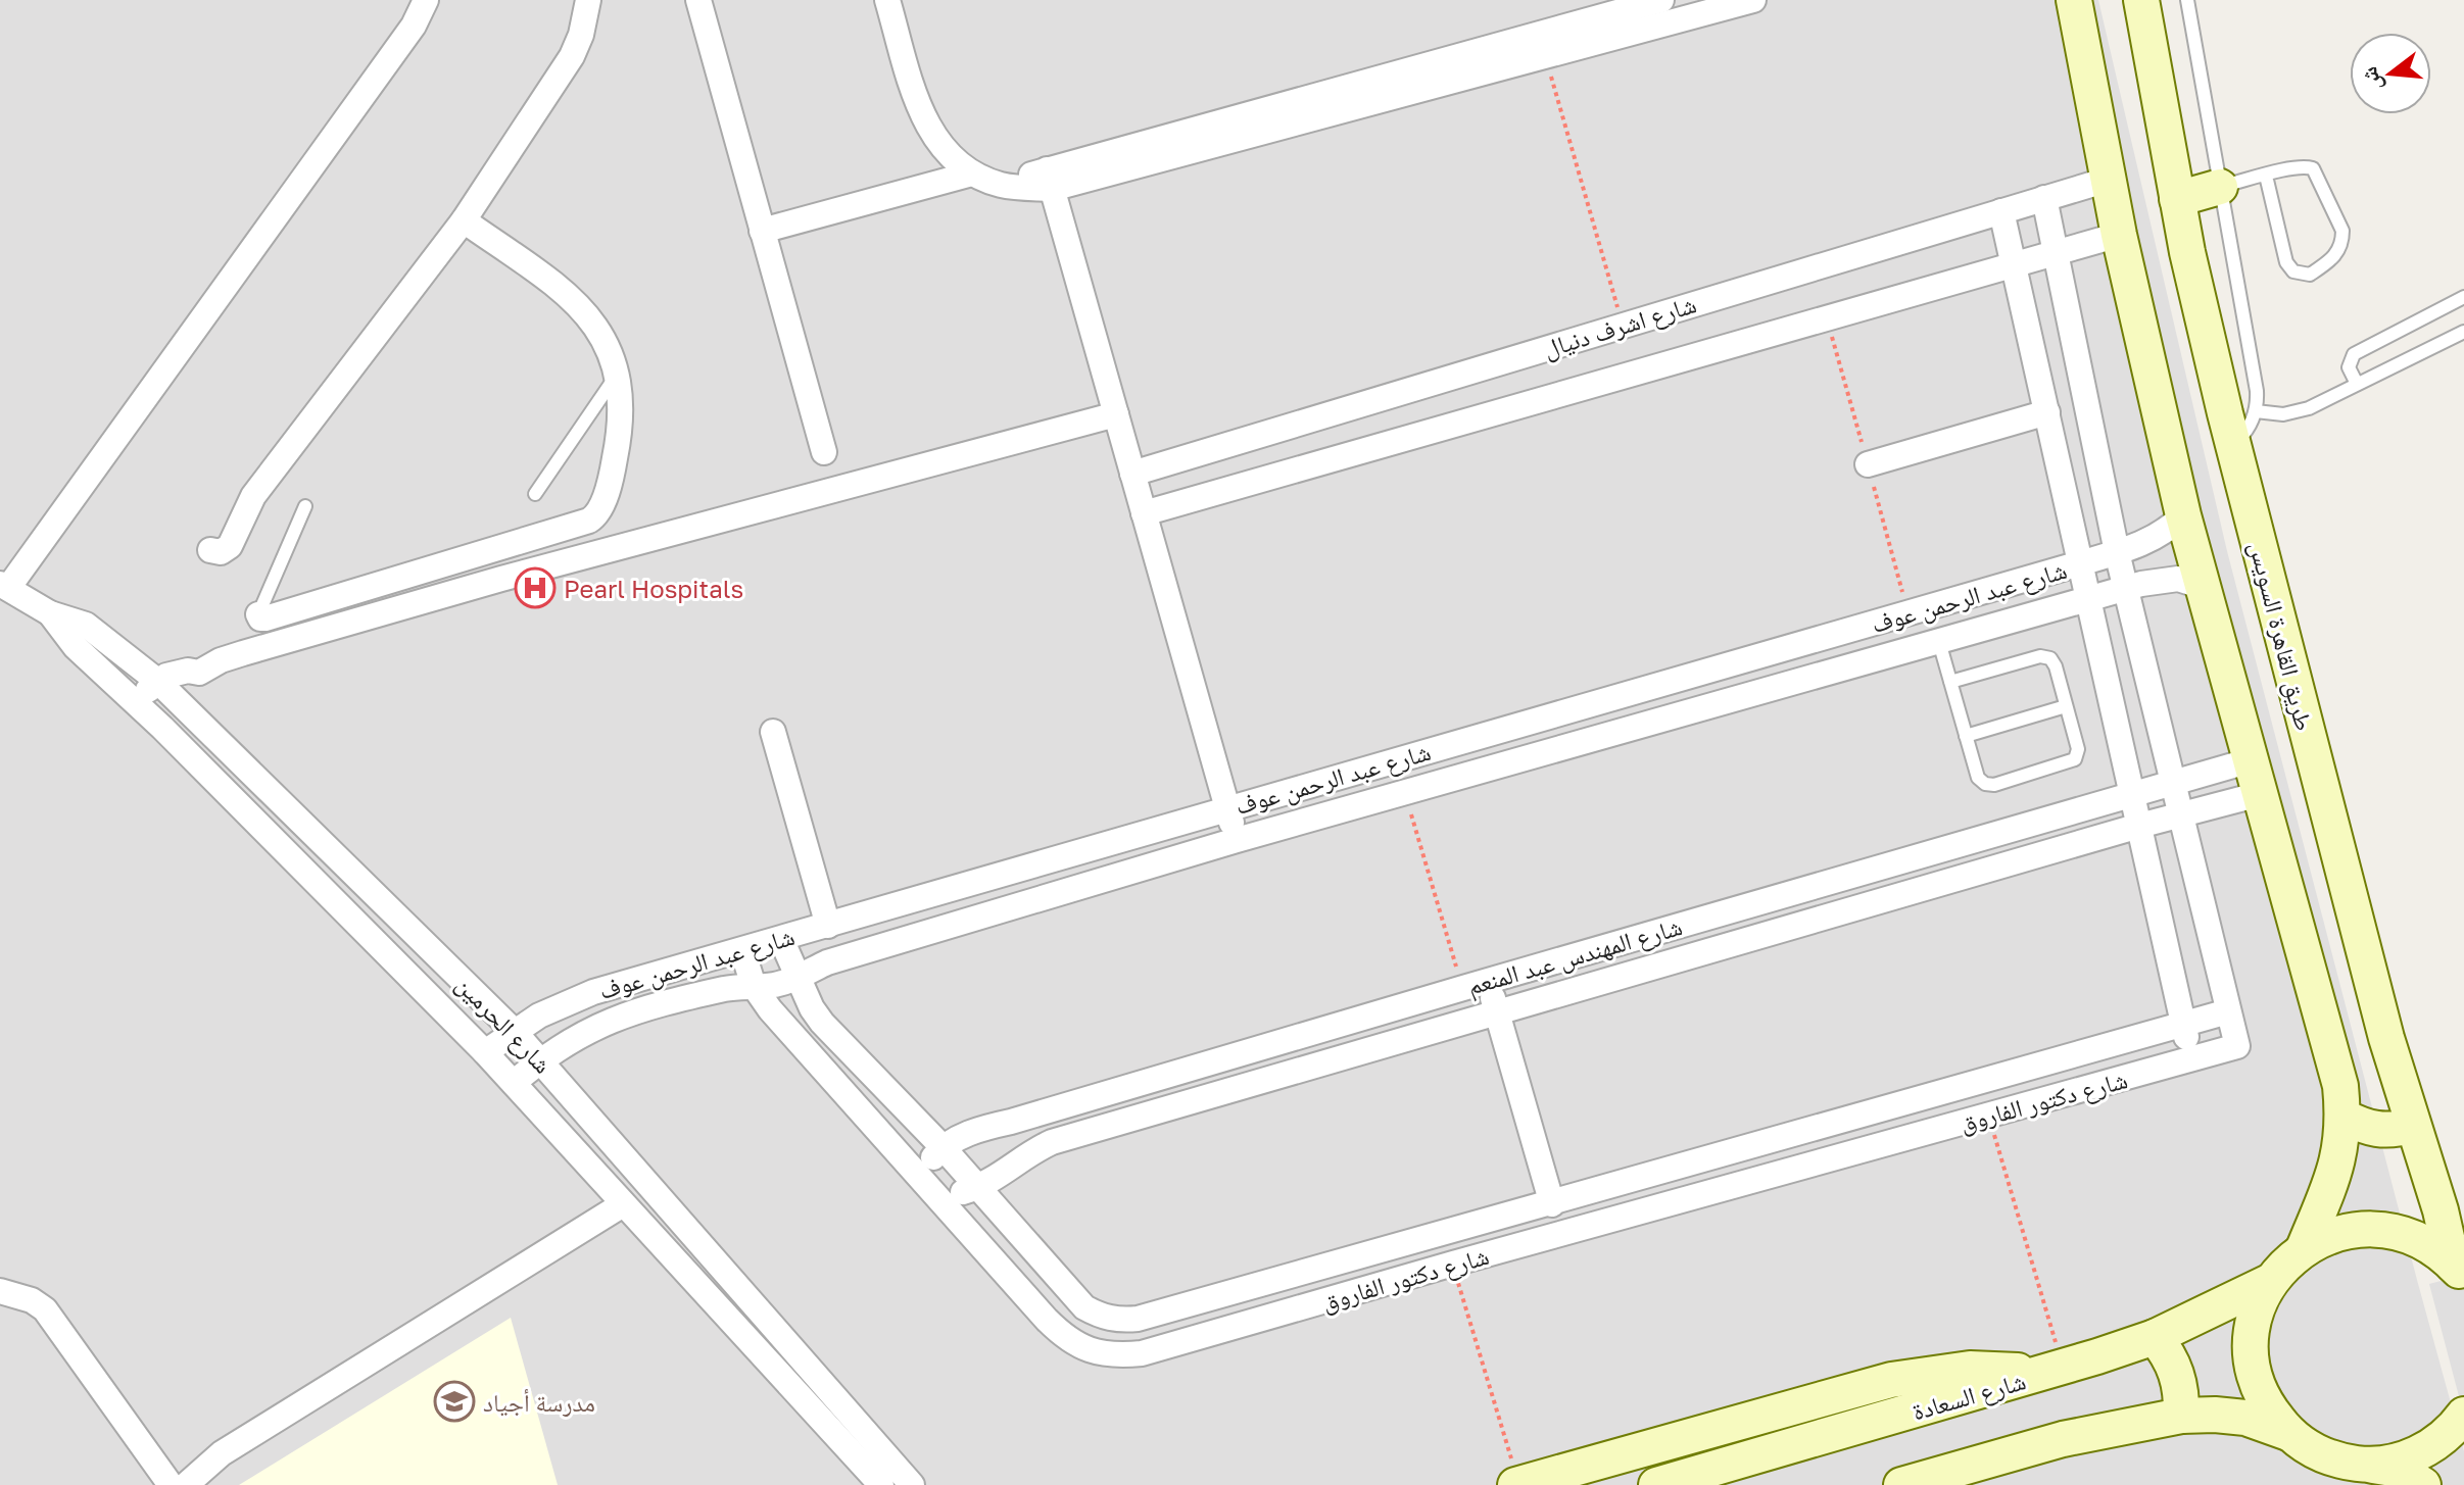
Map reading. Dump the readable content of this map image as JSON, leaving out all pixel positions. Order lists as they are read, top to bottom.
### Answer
{
  "streets": {
    "main road": ["طريق القاهرة السويس", "شارع السعادة"],
    "street": [
      "شارع اشرف دنيال",
      "شارع عبد الرحمن عوف",
      "شارع المهندس عبد المنعم",
      "شارع الحرمين",
      "شارع دكتور الفاروق"
    ]
  },
  "crossings": [
    ["شارع عبد الرحمن عوف", "شارع الحرمين"],
    ["شارع عبد الرحمن عوف", "شارع دكتور الفاروق"],
    ["شارع المهندس عبد المنعم", "شارع دكتور الفاروق"]
  ],
  "places": {
    "hospital": ["Pearl Hospitals"],
    "school or university": ["مدرسة أجياد"]
  },
  "north": "left"
}
